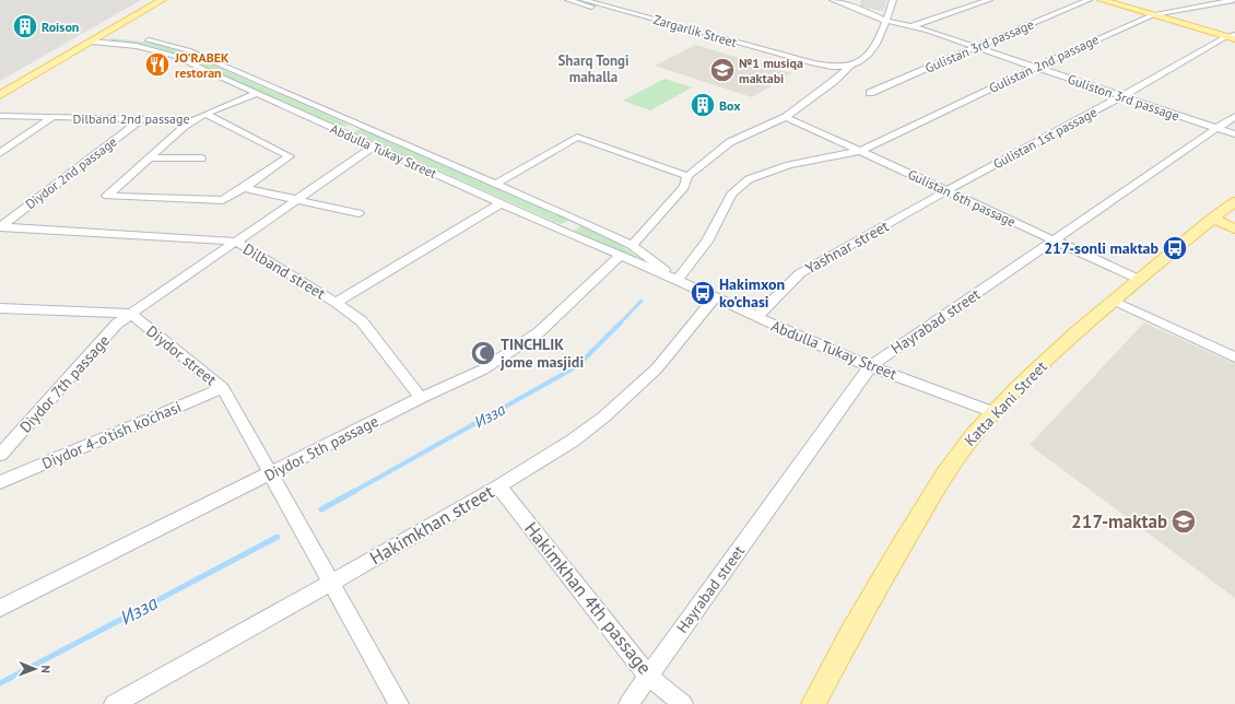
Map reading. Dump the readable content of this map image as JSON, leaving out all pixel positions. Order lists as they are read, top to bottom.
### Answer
{
  "streets": {
    "main road": ["Katta Kani Street"],
    "street": [
      "Zargarlik Street",
      "Gulistan 3rd passage",
      "Gulistan 2nd passage",
      "Guliston 3rd passage",
      "Dilband 2nd passage",
      "Gulistan 1st passage",
      "Abdulla Tukay Street",
      "Diydor 2nd passage",
      "Gulistan 6th passage",
      "Yashnar street",
      "Dilband street",
      "Hayrabad street",
      "Diydor street",
      "Diydor 7th passage",
      "Diydor 4-o'tish ko'chasi",
      "Diydor 5th passage",
      "Hakimkhаn street",
      "Hakimkhаn 4th passage"
    ]
  },
  "crossings": [
    ["Gulistan 3rd passage", "Guliston 3rd passage"],
    ["Gulistan 2nd passage", "Guliston 3rd passage"],
    ["Gulistan 2nd passage", "Abdulla Tukay Street"],
    ["Gulistan 2nd passage", "Gulistan 6th passage"],
    ["Guliston 3rd passage", "Gulistan 1st passage"],
    ["Guliston 3rd passage", "Hayrabad street"],
    ["Dilband 2nd passage", "Abdulla Tukay Street"],
    ["Dilband 2nd passage", "Diydor 2nd passage"],
    ["Gulistan 1st passage", "Gulistan 6th passage"],
    ["Gulistan 1st passage", "Yashnar street"],
    ["Abdulla Tukay Street", "Yashnar street"],
    ["Abdulla Tukay Street", "Hayrabad street"],
    ["Abdulla Tukay Street", "Diydor 7th passage"],
    ["Abdulla Tukay Street", "Katta Kani Street"],
    ["Abdulla Tukay Street", "Diydor 5th passage"],
    ["Abdulla Tukay Street", "Hakimkhаn street"],
    ["Diydor 2nd passage", "Dilband street"],
    ["Gulistan 6th passage", "Yashnar street"],
    ["Gulistan 6th passage", "Hayrabad street"],
    ["Gulistan 6th passage", "Katta Kani Street"],
    ["Dilband street", "Diydor 7th passage"],
    ["Dilband street", "Diydor 5th passage"],
    ["Hayrabad street", "Hakimkhаn 4th passage"],
    ["Diydor street", "Diydor 7th passage"],
    ["Diydor street", "Diydor 4-o'tish ko'chasi"],
    ["Diydor street", "Diydor 5th passage"],
    ["Diydor street", "Hakimkhаn street"],
    ["Hakimkhаn street", "Hakimkhаn 4th passage"]
  ],
  "districts": ["Sharq Tongi mahalla"],
  "water": ["Изза"],
  "places": {
    "building": ["Roison", "Box"],
    "restaurant": ["JO'RABEK restoran"],
    "school or university": ["№1 musiqa maktabi", "217-maktab"],
    "bus stop": ["217-sonli maktab", "Hakimxon ko'chasi"],
    "mosque": ["TINCHLIK jome masjidi"]
  },
  "north": "right"
}
